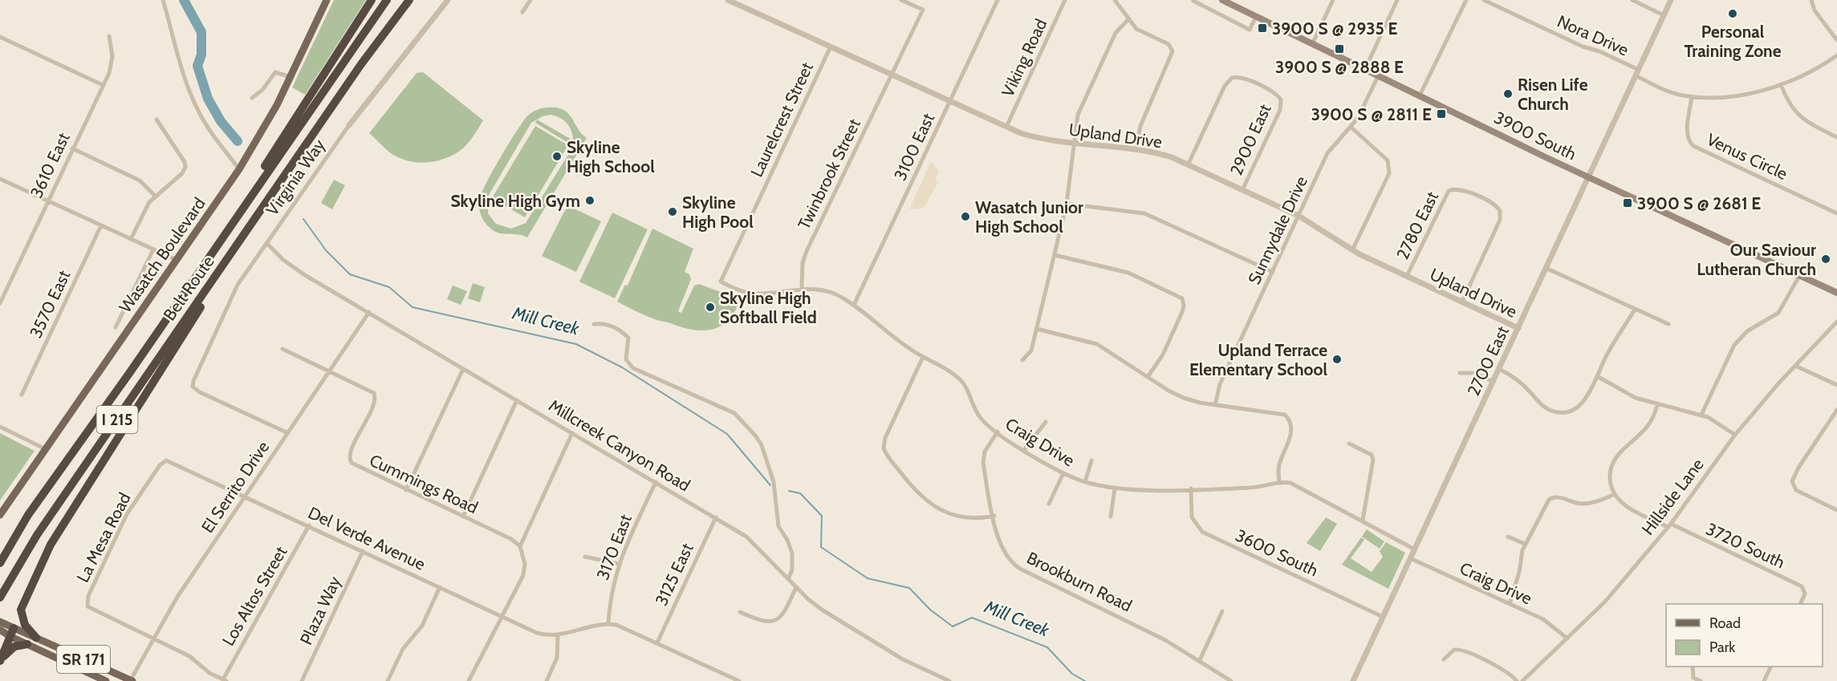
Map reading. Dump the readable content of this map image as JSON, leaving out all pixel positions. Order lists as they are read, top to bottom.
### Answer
{
  "streets": {
    "highway": ["Belt Route", "I 215"],
    "main road": ["3900 South", "Wasatch Boulevard", "SR 171"],
    "street": [
      "Nora Drive",
      "Viking Road",
      "Laurelcrest Street",
      "Upland Drive",
      "2900 East",
      "3100 East",
      "Venus Circle",
      "3610 East",
      "Twinbrook Street",
      "Virginia Way",
      "2780 East",
      "Sunnydale Drive",
      "3570 East",
      "2700 East",
      "Craig Drive",
      "Millcreek Canyon Road",
      "Cummings Road",
      "El Serrito Drive",
      "Hillside Lane",
      "La Mesa Road",
      "Del Verde Avenue",
      "3720 South",
      "3170 East",
      "3600 South",
      "3125 East",
      "Brookburn Road",
      "Los Altos Street",
      "Plaza Way"
    ]
  },
  "crossings": [
    ["Nora Drive", "2700 East"],
    ["Viking Road", "Upland Drive"],
    ["Laurelcrest Street", "Upland Drive"],
    ["Laurelcrest Street", "Craig Drive"],
    ["Upland Drive", "2900 East"],
    ["Upland Drive", "3100 East"],
    ["Upland Drive", "Twinbrook Street"],
    ["Upland Drive", "2780 East"],
    ["Upland Drive", "Sunnydale Drive"],
    ["Upland Drive", "2700 East"],
    ["3900 South", "Sunnydale Drive"],
    ["3900 South", "2700 East"],
    ["3100 East", "Craig Drive"],
    ["Twinbrook Street", "Craig Drive"],
    ["Virginia Way", "Millcreek Canyon Road"],
    ["Virginia Way", "El Serrito Drive"],
    ["2700 East", "Craig Drive"],
    ["2700 East", "3600 South"],
    ["Craig Drive", "Hillside Lane"],
    ["Craig Drive", "3600 South"],
    ["Craig Drive", "Brookburn Road"],
    ["Millcreek Canyon Road", "El Serrito Drive"],
    ["Millcreek Canyon Road", "3170 East"],
    ["Millcreek Canyon Road", "3125 East"],
    ["Cummings Road", "El Serrito Drive"],
    ["El Serrito Drive", "La Mesa Road"],
    ["El Serrito Drive", "Del Verde Avenue"],
    ["El Serrito Drive", "SR 171"],
    ["Hillside Lane", "3720 South"],
    ["La Mesa Road", "Del Verde Avenue"],
    ["Del Verde Avenue", "Los Altos Street"],
    ["Del Verde Avenue", "Plaza Way"]
  ],
  "water": ["Mill Creek"],
  "places": {
    "other": [
      "Personal Training Zone",
      "Risen Life Church",
      "Skyline High School",
      "Skyline High Gym",
      "Skyline High Pool",
      "Wasatch Junior High School",
      "Our Saviour Lutheran Church",
      "Skyline High Softball Field",
      "Upland Terrace Elementary School"
    ],
    "transit": [
      "3900 S @ 2935 E",
      "3900 S @ 2888 E",
      "3900 S @ 2811 E",
      "3900 S @ 2681 E"
    ]
  },
  "legend": ["Road", "Park"]
}
